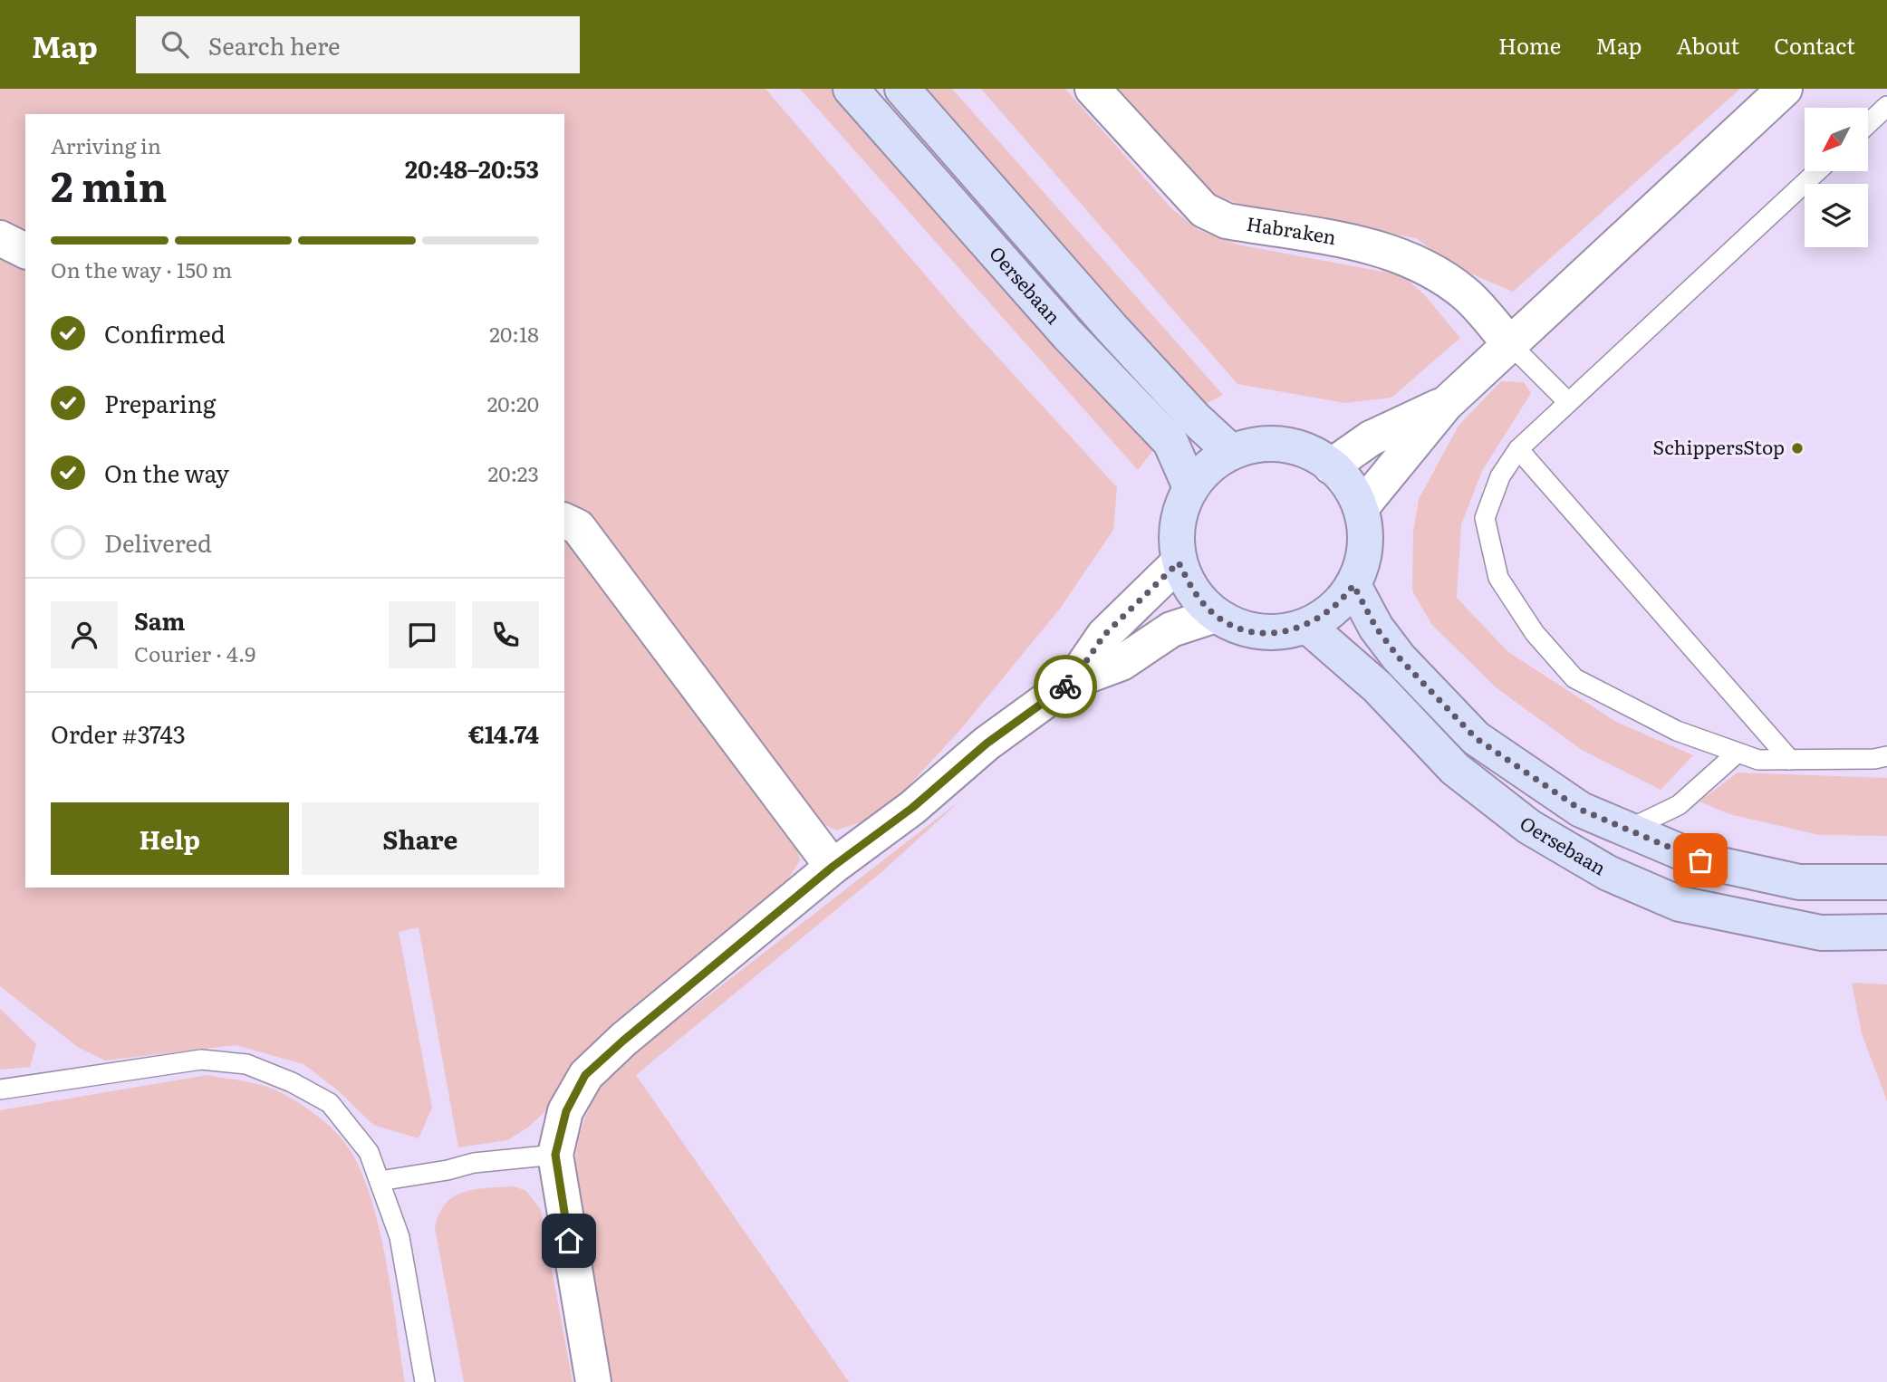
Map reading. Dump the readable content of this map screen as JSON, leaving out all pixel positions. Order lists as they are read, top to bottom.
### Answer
{
  "streets": {
    "main road": ["Oersebaan"],
    "street": ["Habraken"]
  },
  "places": ["SchippersStop"],
  "north": "bottom left",
  "page": {
    "header": "Map",
    "search": "Search here",
    "nav": [
      "Home",
      "Map",
      "About",
      "Contact"
    ],
    "heading": ["2 min", "Arriving in", "20:48–20:53"],
    "panel": [
      "Sam",
      "Courier · 4.9",
      "Order #3743",
      "€14.74"
    ],
    "bar": "On the way · 150 m",
    "list": [
      ["Confirmed", "20:18"],
      ["Preparing", "20:20"],
      ["On the way", "20:23"],
      "Delivered"
    ],
    "buttons": ["Help", "Share"]
  }
}
